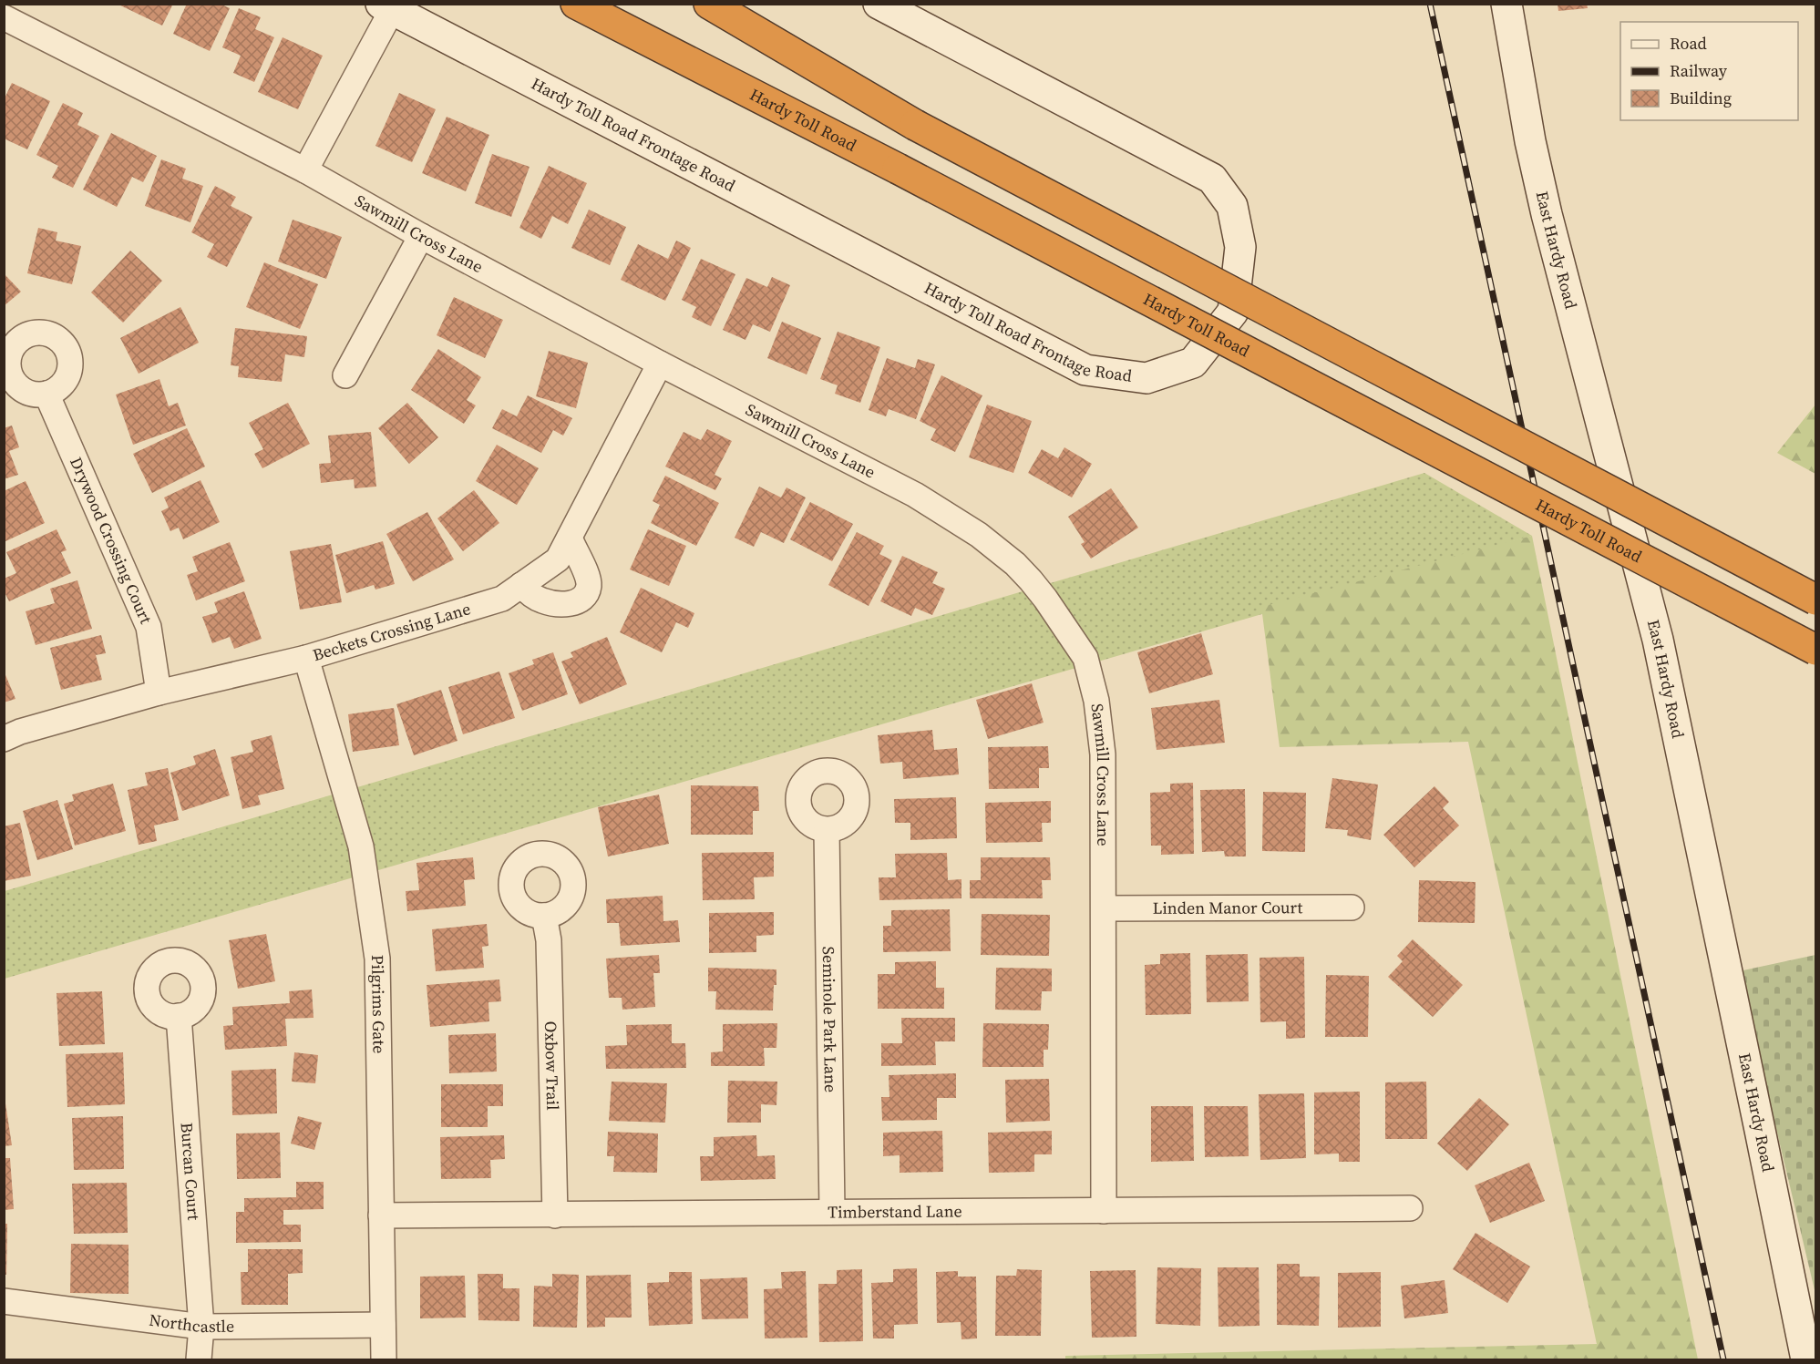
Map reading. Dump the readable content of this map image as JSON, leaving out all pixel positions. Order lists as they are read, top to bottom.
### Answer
{
  "streets": {
    "highway": ["Hardy Toll Road"],
    "street": [
      "Hardy Toll Road Frontage Road",
      "Sawmill Cross Lane",
      "East Hardy Road",
      "Drywood Crossing Court",
      "Beckets Crossing Lane",
      "Linden Manor Court",
      "Pilgrims Gate",
      "Seminole Park Lane",
      "Oxbow Trail",
      "Burcan Court",
      "Timberstand Lane",
      "Northcastle"
    ]
  },
  "crossings": [
    ["Sawmill Cross Lane", "Beckets Crossing Lane"],
    ["Sawmill Cross Lane", "Linden Manor Court"],
    ["Sawmill Cross Lane", "Timberstand Lane"],
    ["Drywood Crossing Court", "Beckets Crossing Lane"],
    ["Beckets Crossing Lane", "Pilgrims Gate"],
    ["Pilgrims Gate", "Timberstand Lane"],
    ["Pilgrims Gate", "Northcastle"],
    ["Seminole Park Lane", "Timberstand Lane"],
    ["Oxbow Trail", "Timberstand Lane"],
    ["Burcan Court", "Northcastle"]
  ],
  "legend": ["Road", "Railway", "Building"]
}
